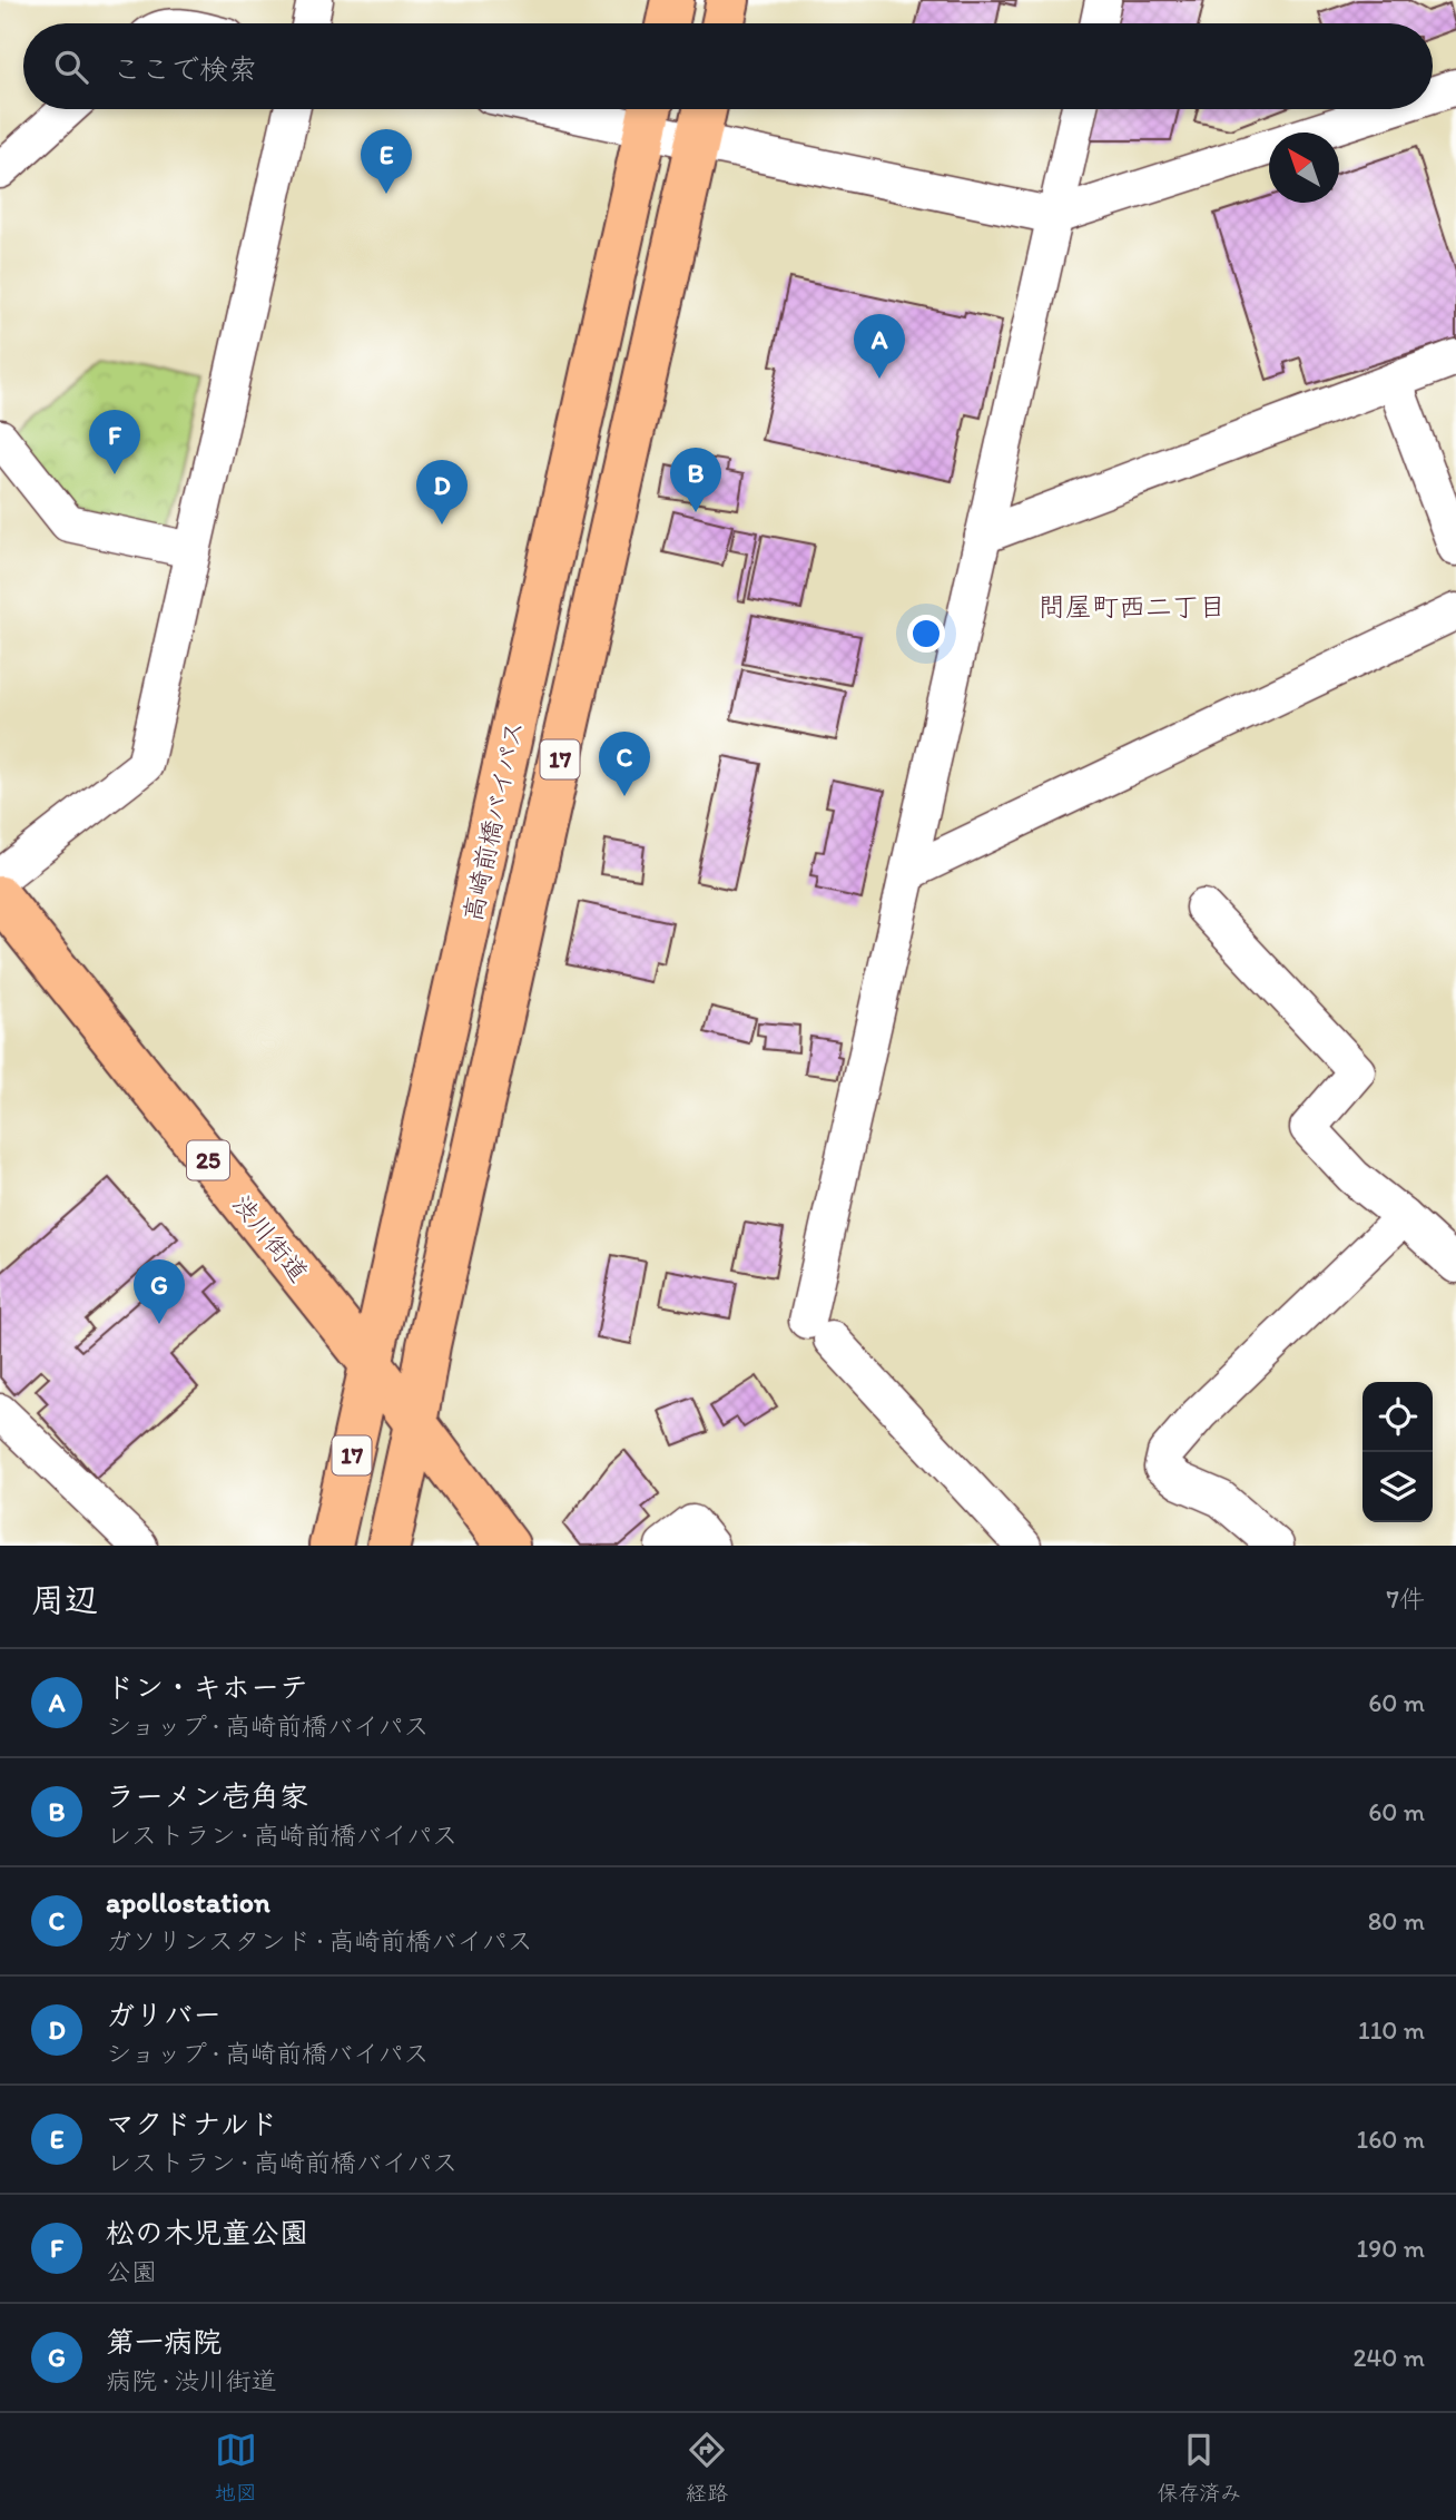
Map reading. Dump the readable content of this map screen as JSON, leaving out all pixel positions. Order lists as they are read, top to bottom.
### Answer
{
  "streets": {
    "main road": [
      "17",
      "高崎前橋バイパス",
      "25",
      "渋川街道"
    ]
  },
  "crossings": [
    ["高崎前橋バイパス", "渋川街道"]
  ],
  "districts": ["問屋町西二丁目"],
  "north": "top left",
  "page": {
    "search": "ここで検索",
    "pins": [
      "E",
      "A",
      "F",
      "B",
      "D",
      "C",
      "G"
    ],
    "heading": ["周辺", "7件"],
    "list": [
      {
        "mark": "A",
        "name": "ドン・キホーテ",
        "note": "ショップ · 高崎前橋バイパス",
        "value": "60 m"
      },
      {
        "mark": "B",
        "name": "ラーメン壱角家",
        "note": "レストラン · 高崎前橋バイパス",
        "value": "60 m"
      },
      {
        "mark": "C",
        "name": "apollostation",
        "note": "ガソリンスタンド · 高崎前橋バイパス",
        "value": "80 m"
      },
      {
        "mark": "D",
        "name": "ガリバー",
        "note": "ショップ · 高崎前橋バイパス",
        "value": "110 m"
      },
      {
        "mark": "E",
        "name": "マクドナルド",
        "note": "レストラン · 高崎前橋バイパス",
        "value": "160 m"
      },
      {
        "mark": "F",
        "name": "松の木児童公園",
        "note": "公園",
        "value": "190 m"
      },
      {
        "mark": "G",
        "name": "第一病院",
        "note": "病院 · 渋川街道",
        "value": "240 m"
      }
    ],
    "nav": ["地図", "経路", "保存済み"]
  }
}
